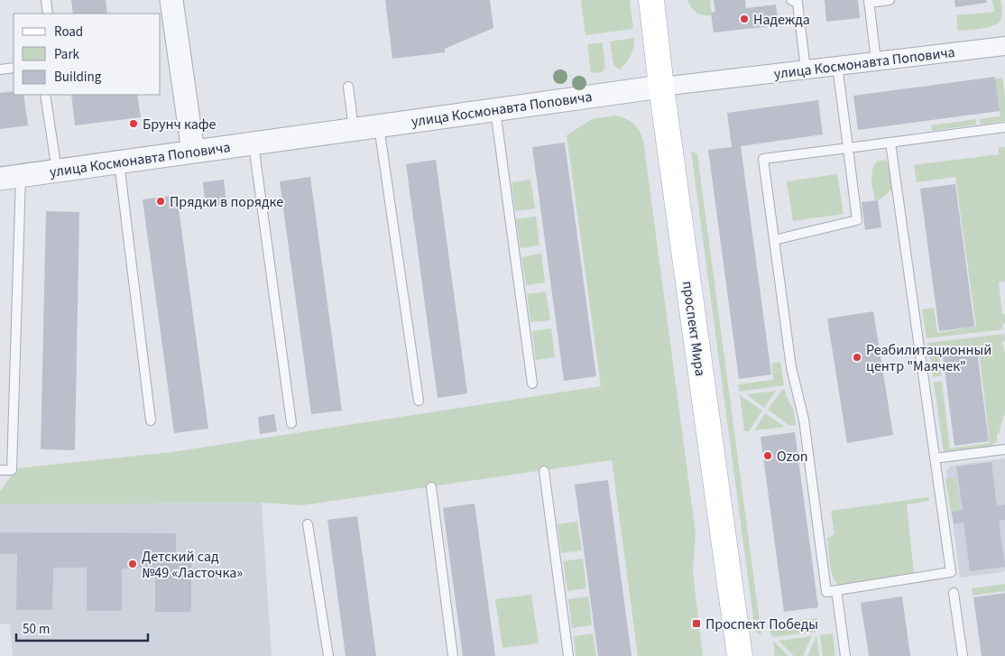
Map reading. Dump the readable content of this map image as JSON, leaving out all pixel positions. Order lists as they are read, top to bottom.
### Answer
{
  "streets": {
    "main road": ["проспект Мира"],
    "street": ["улица Космонавта Поповича"]
  },
  "crossings": [
    ["улица Космонавта Поповича", "проспект Мира"]
  ],
  "places": {
    "other": [
      "Надежда",
      "Брунч кафе",
      "Прядки в порядке",
      "Реабилитационный центр \"Маячек\"",
      "Ozon",
      "Детский сад №49 «Ласточка»"
    ],
    "transit": ["Проспект Победы"]
  },
  "legend": ["Road", "Park", "Building"],
  "scale_bar": "50 m"
}
